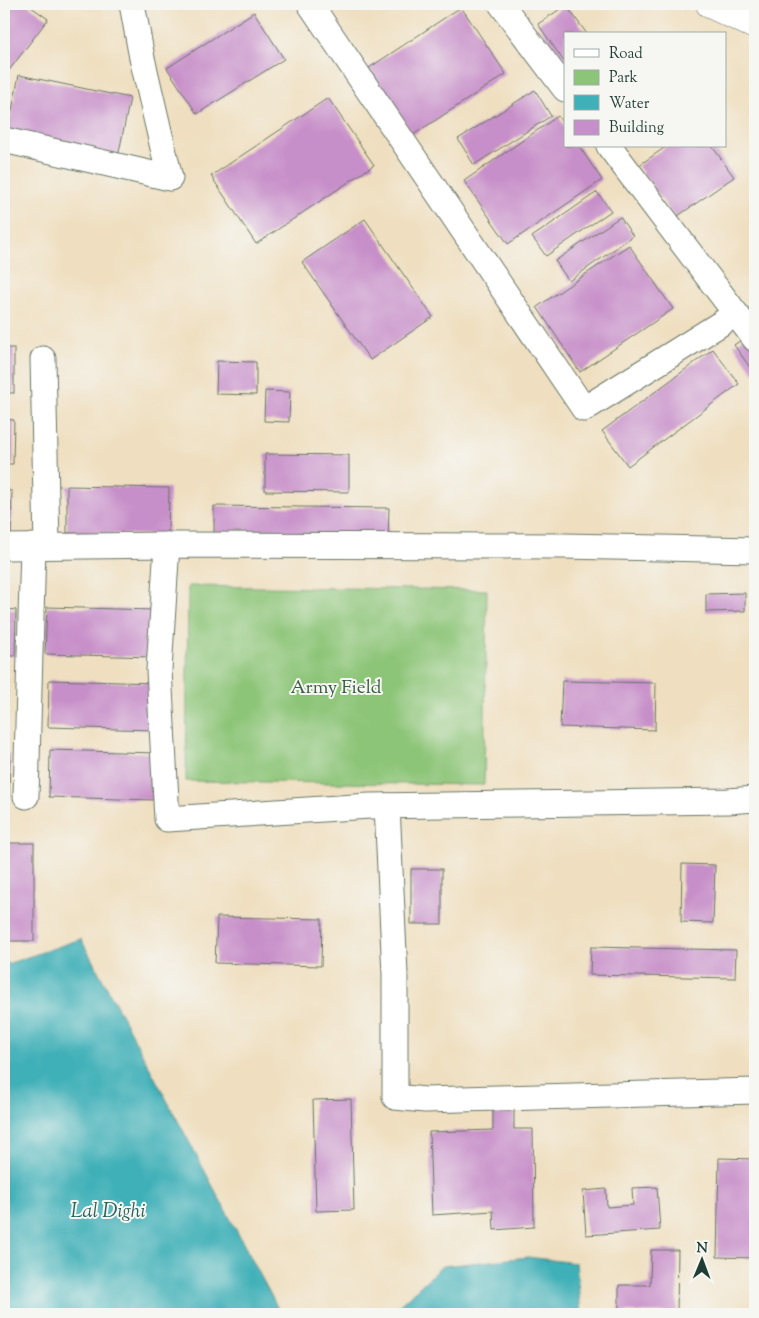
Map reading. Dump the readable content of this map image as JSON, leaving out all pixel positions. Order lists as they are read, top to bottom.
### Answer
{
  "water": ["Lal Dighi"],
  "parks": ["Army Field"],
  "legend": [
    "Road",
    "Park",
    "Water",
    "Building"
  ],
  "north": "top"
}
